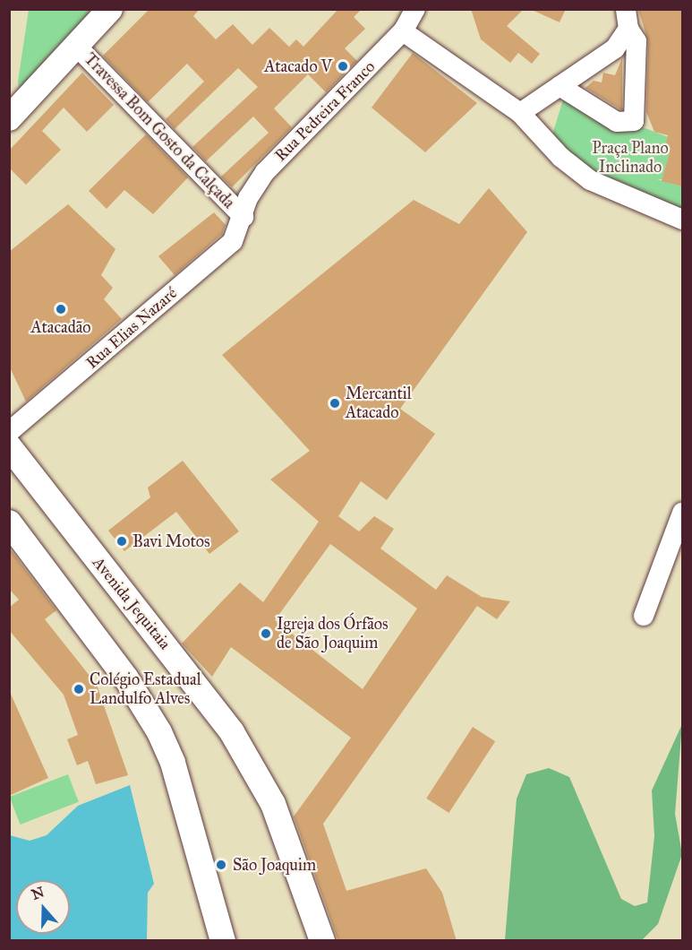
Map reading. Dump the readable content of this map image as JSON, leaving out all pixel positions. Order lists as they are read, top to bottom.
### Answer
{
  "streets": {
    "main road": ["Avenida Jequitaia"],
    "street": ["Rua Pedreira Franco", "Travessa Bom Gosto da Calçada", "Rua Elias Nazaré"]
  },
  "crossings": [
    ["Rua Pedreira Franco", "Travessa Bom Gosto da Calçada"],
    ["Rua Pedreira Franco", "Rua Elias Nazaré"],
    ["Travessa Bom Gosto da Calçada", "Rua Elias Nazaré"]
  ],
  "parks": ["Praça Plano Inclinado"],
  "places": [
    "Atacado V",
    "Atacadão",
    "Mercantil Atacado",
    "Bavi Motos",
    "Igreja dos Órfãos de São Joaquim",
    "Colégio Estadual Landulfo Alves",
    "São Joaquim"
  ],
  "north": "top"
}
